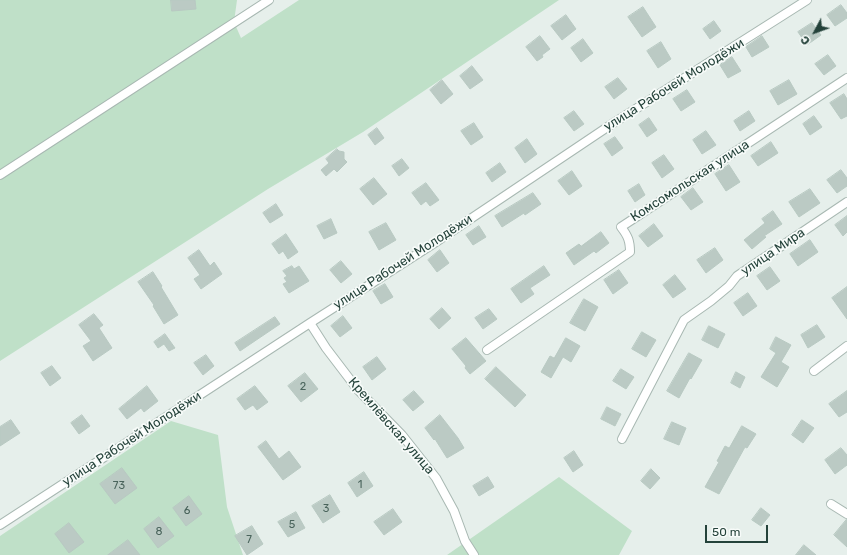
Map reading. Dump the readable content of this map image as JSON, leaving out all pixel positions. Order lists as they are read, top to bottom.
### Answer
{
  "streets": {
    "street": [
      "улица Рабочей Молодёжи",
      "Комсомольская улица",
      "улица Мира",
      "Кремлёвская улица"
    ]
  },
  "crossings": [
    ["улица Рабочей Молодёжи", "Кремлёвская улица"]
  ],
  "house_numbers": [
    "2",
    "1",
    "73",
    "3",
    "6",
    "5",
    "8",
    "7"
  ],
  "scale_bar": "50 m",
  "north": "bottom left"
}
